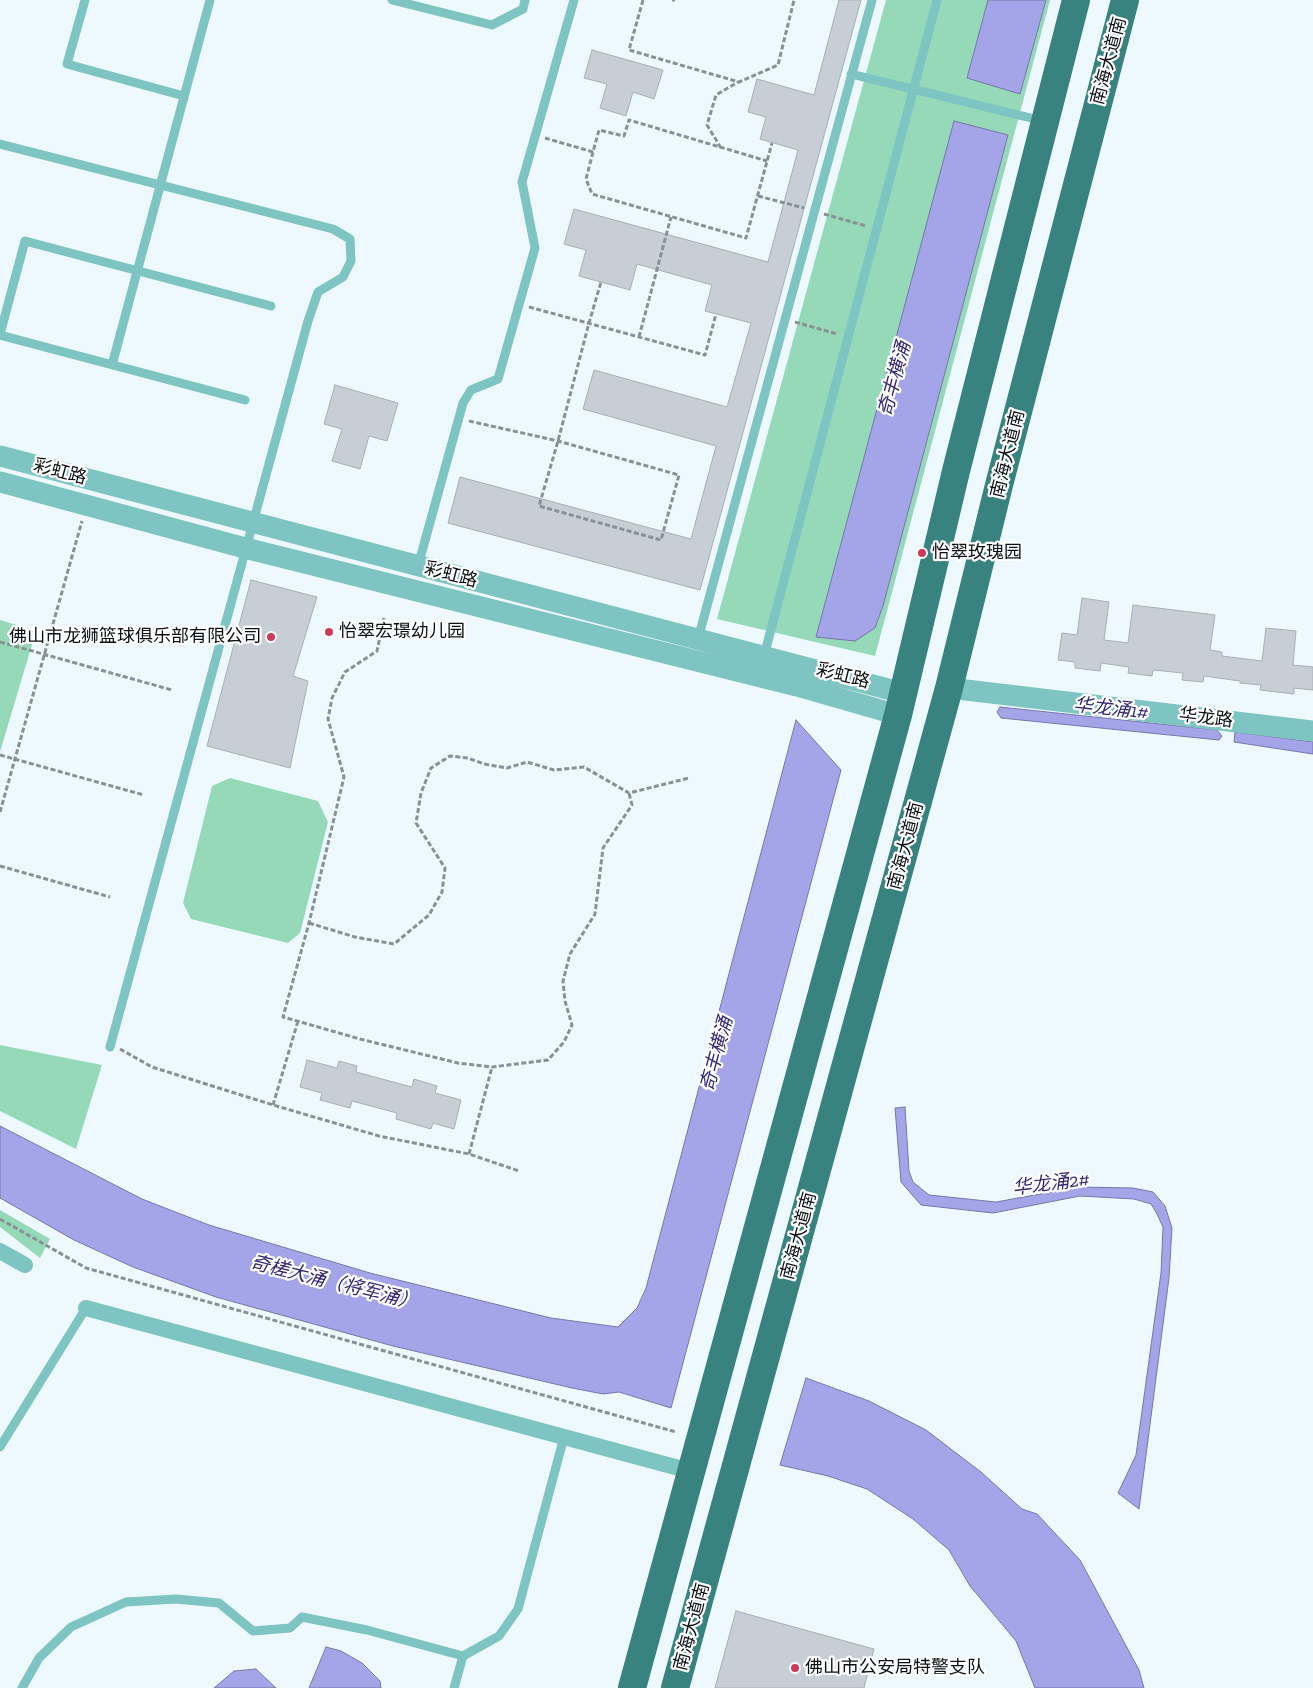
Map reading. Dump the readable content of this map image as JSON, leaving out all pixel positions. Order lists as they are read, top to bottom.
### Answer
{
  "streets": {
    "highway": ["南海大道南"],
    "street": ["彩虹路", "华龙路"]
  },
  "crossings": [
    ["南海大道南", "华龙路"]
  ],
  "water": [
    "奇丰横涌",
    "华龙涌1#",
    "华龙涌2#",
    "奇槎大涌（将军涌）"
  ],
  "places": [
    "怡翠玫瑰园",
    "怡翠宏璟幼儿园",
    "佛山市龙狮篮球俱乐部有限公司",
    "佛山市公安局特警支队"
  ]
}
